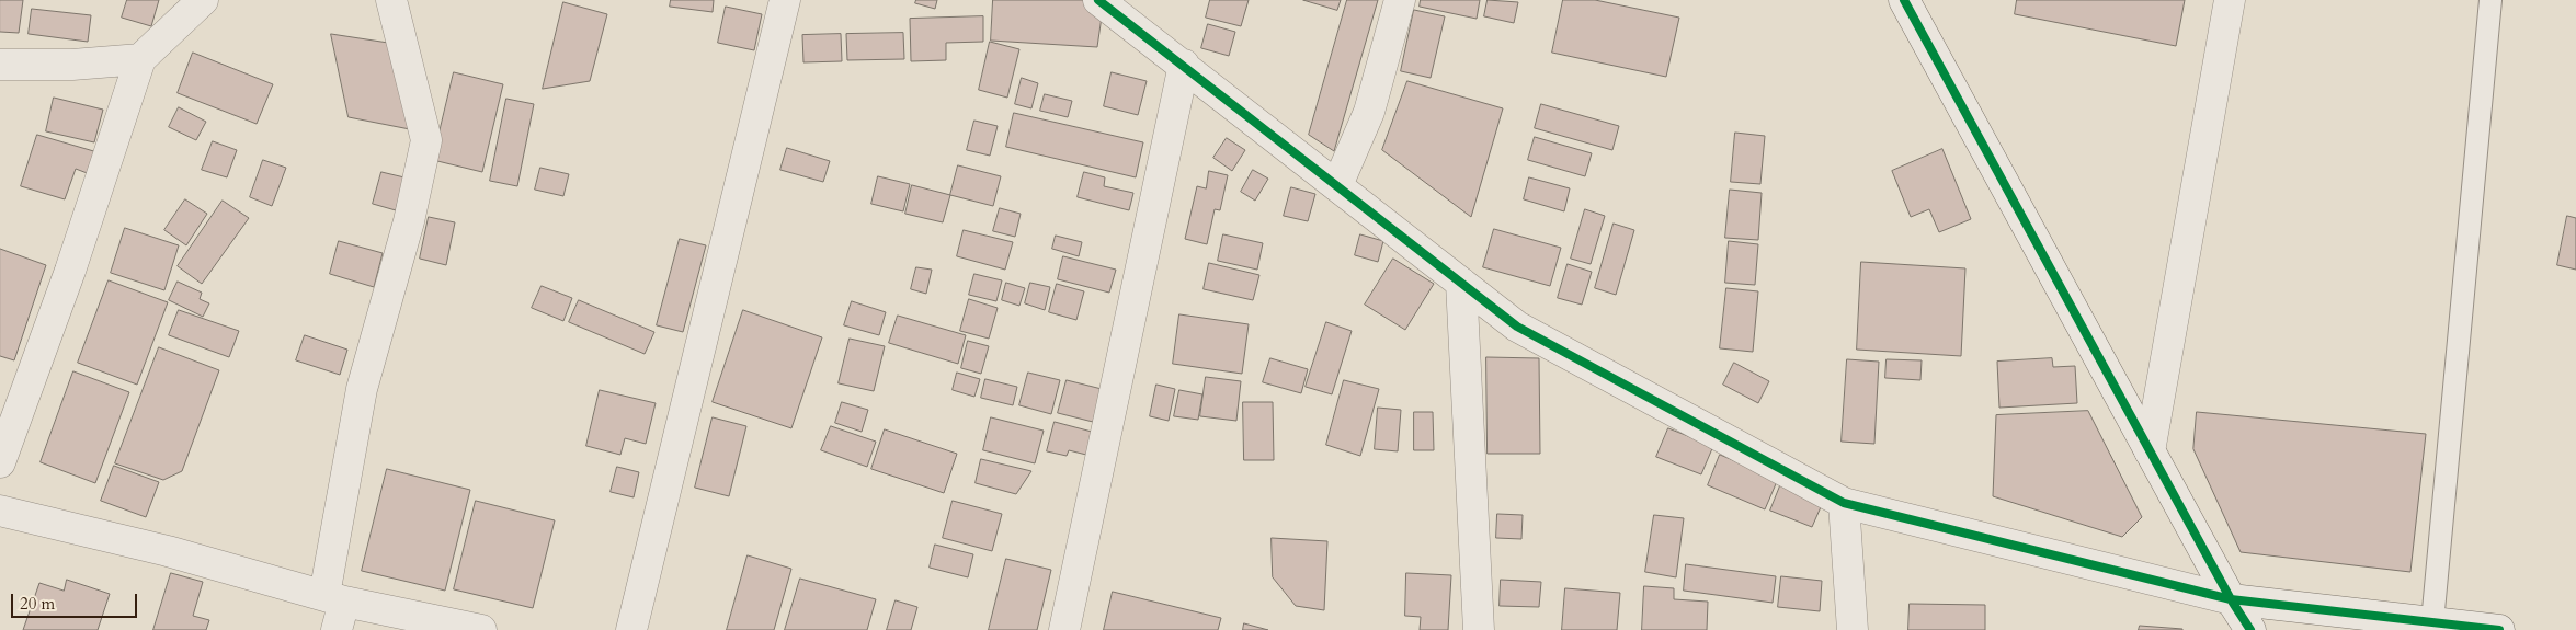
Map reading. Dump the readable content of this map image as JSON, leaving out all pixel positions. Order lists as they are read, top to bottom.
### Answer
{
  "scale_bar": "20 m"
}
